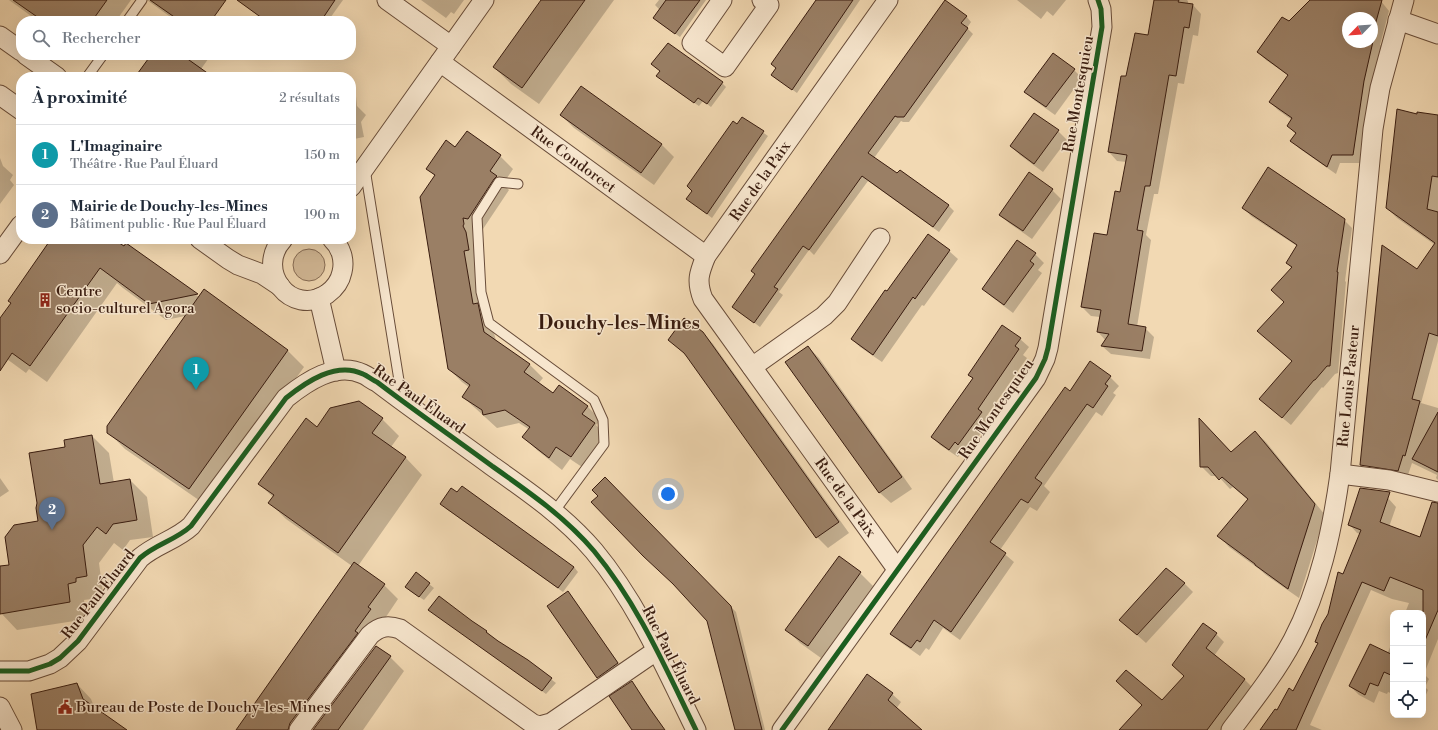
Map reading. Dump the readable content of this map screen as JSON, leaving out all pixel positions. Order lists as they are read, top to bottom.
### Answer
{
  "streets": {
    "street": [
      "Rue Montesquieu",
      "Rue Condorcet",
      "Rue de la Paix",
      "Rue Louis Pasteur",
      "Rue Paul Éluard"
    ]
  },
  "crossings": [
    ["Rue Montesquieu", "Rue de la Paix"],
    ["Rue Condorcet", "Rue de la Paix"]
  ],
  "districts": ["Douchy-les-Mines"],
  "places": {
    "building": ["Centre socio-culturel Agora"],
    "public building": ["Bureau de Poste de Douchy-les-Mines"]
  },
  "north": "bottom left",
  "page": {
    "search": "Rechercher",
    "heading": ["À proximité", "2 résultats"],
    "list": [
      {
        "mark": "1",
        "name": "L'Imaginaire",
        "note": "Théâtre · Rue Paul Éluard",
        "value": "150 m"
      },
      {
        "mark": "2",
        "name": "Mairie de Douchy-les-Mines",
        "note": "Bâtiment public · Rue Paul Éluard",
        "value": "190 m"
      }
    ],
    "pins": ["1", "2"],
    "map_buttons": ["+", "−"]
  }
}
